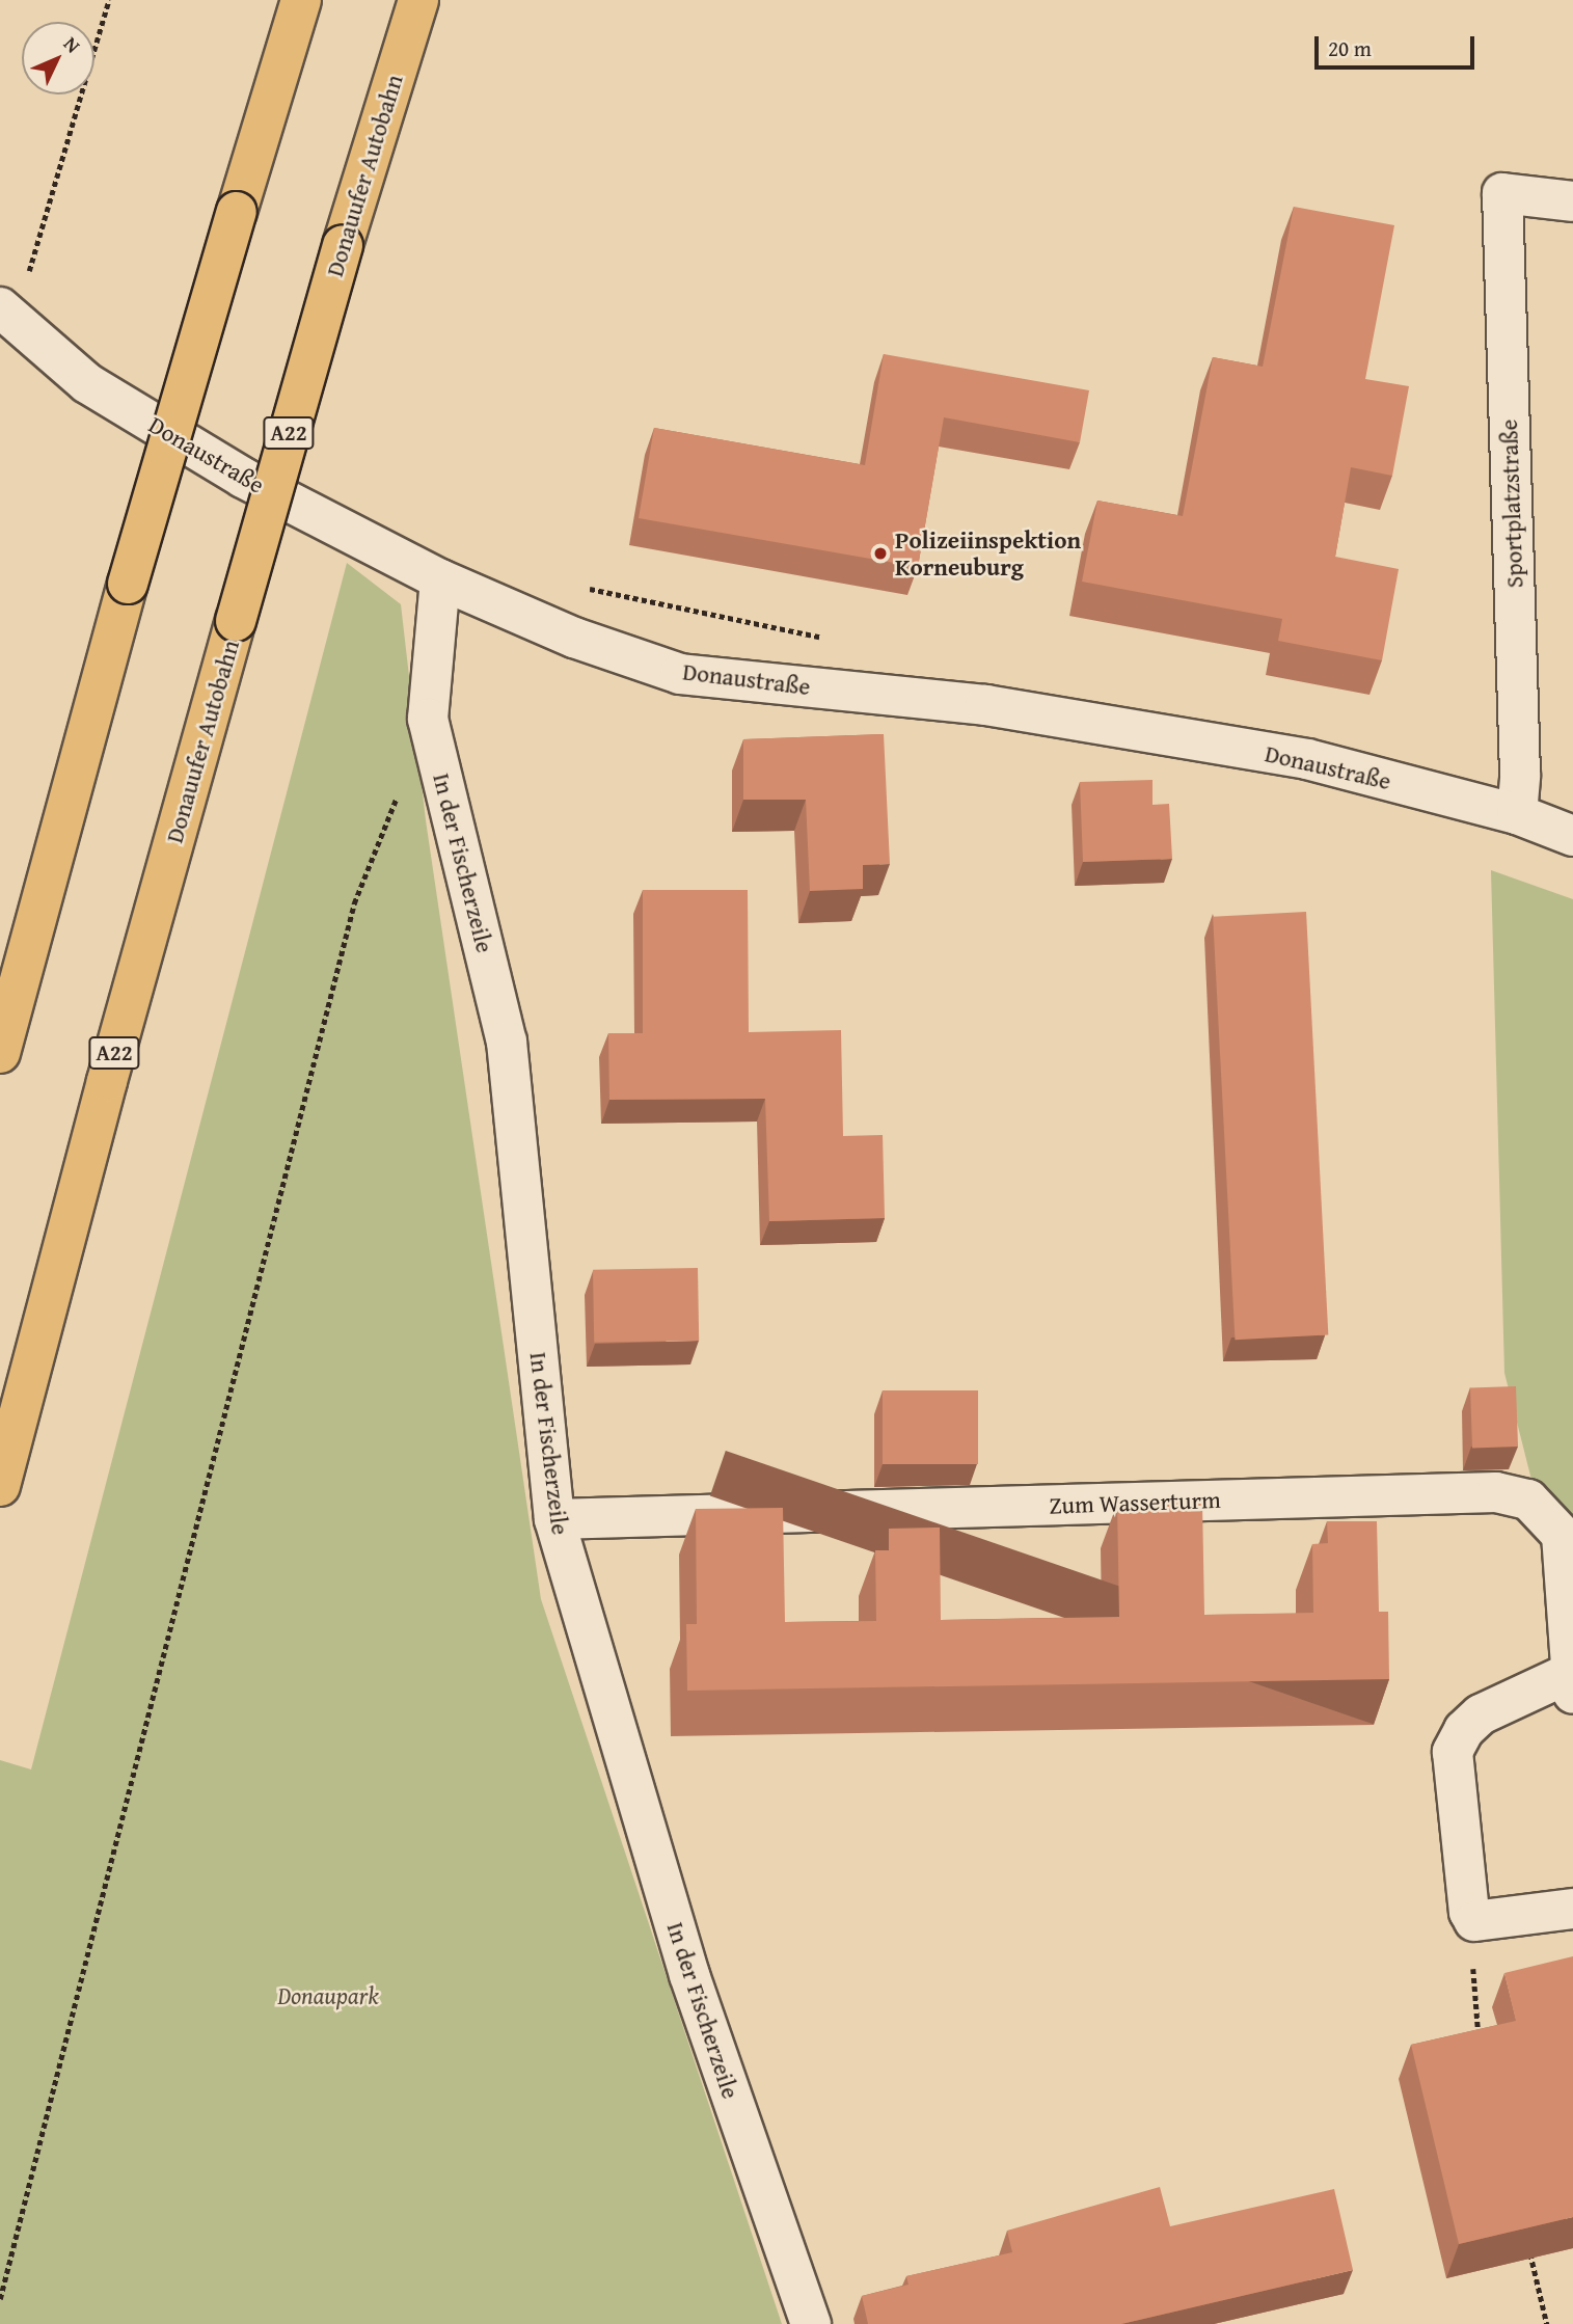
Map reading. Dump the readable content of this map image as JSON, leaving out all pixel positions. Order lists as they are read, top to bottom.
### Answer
{
  "streets": {
    "highway": ["Donauufer Autobahn", "A22"],
    "street": [
      "Donaustraße",
      "Sportplatzstraße",
      "In der Fischerzeile",
      "Zum Wasserturm"
    ]
  },
  "crossings": [
    ["Donaustraße", "Sportplatzstraße"],
    ["Donaustraße", "In der Fischerzeile"],
    ["In der Fischerzeile", "Zum Wasserturm"]
  ],
  "parks": ["Donaupark"],
  "places": ["Polizeiinspektion Korneuburg"],
  "scale_bar": "20 m",
  "north": "top right"
}
